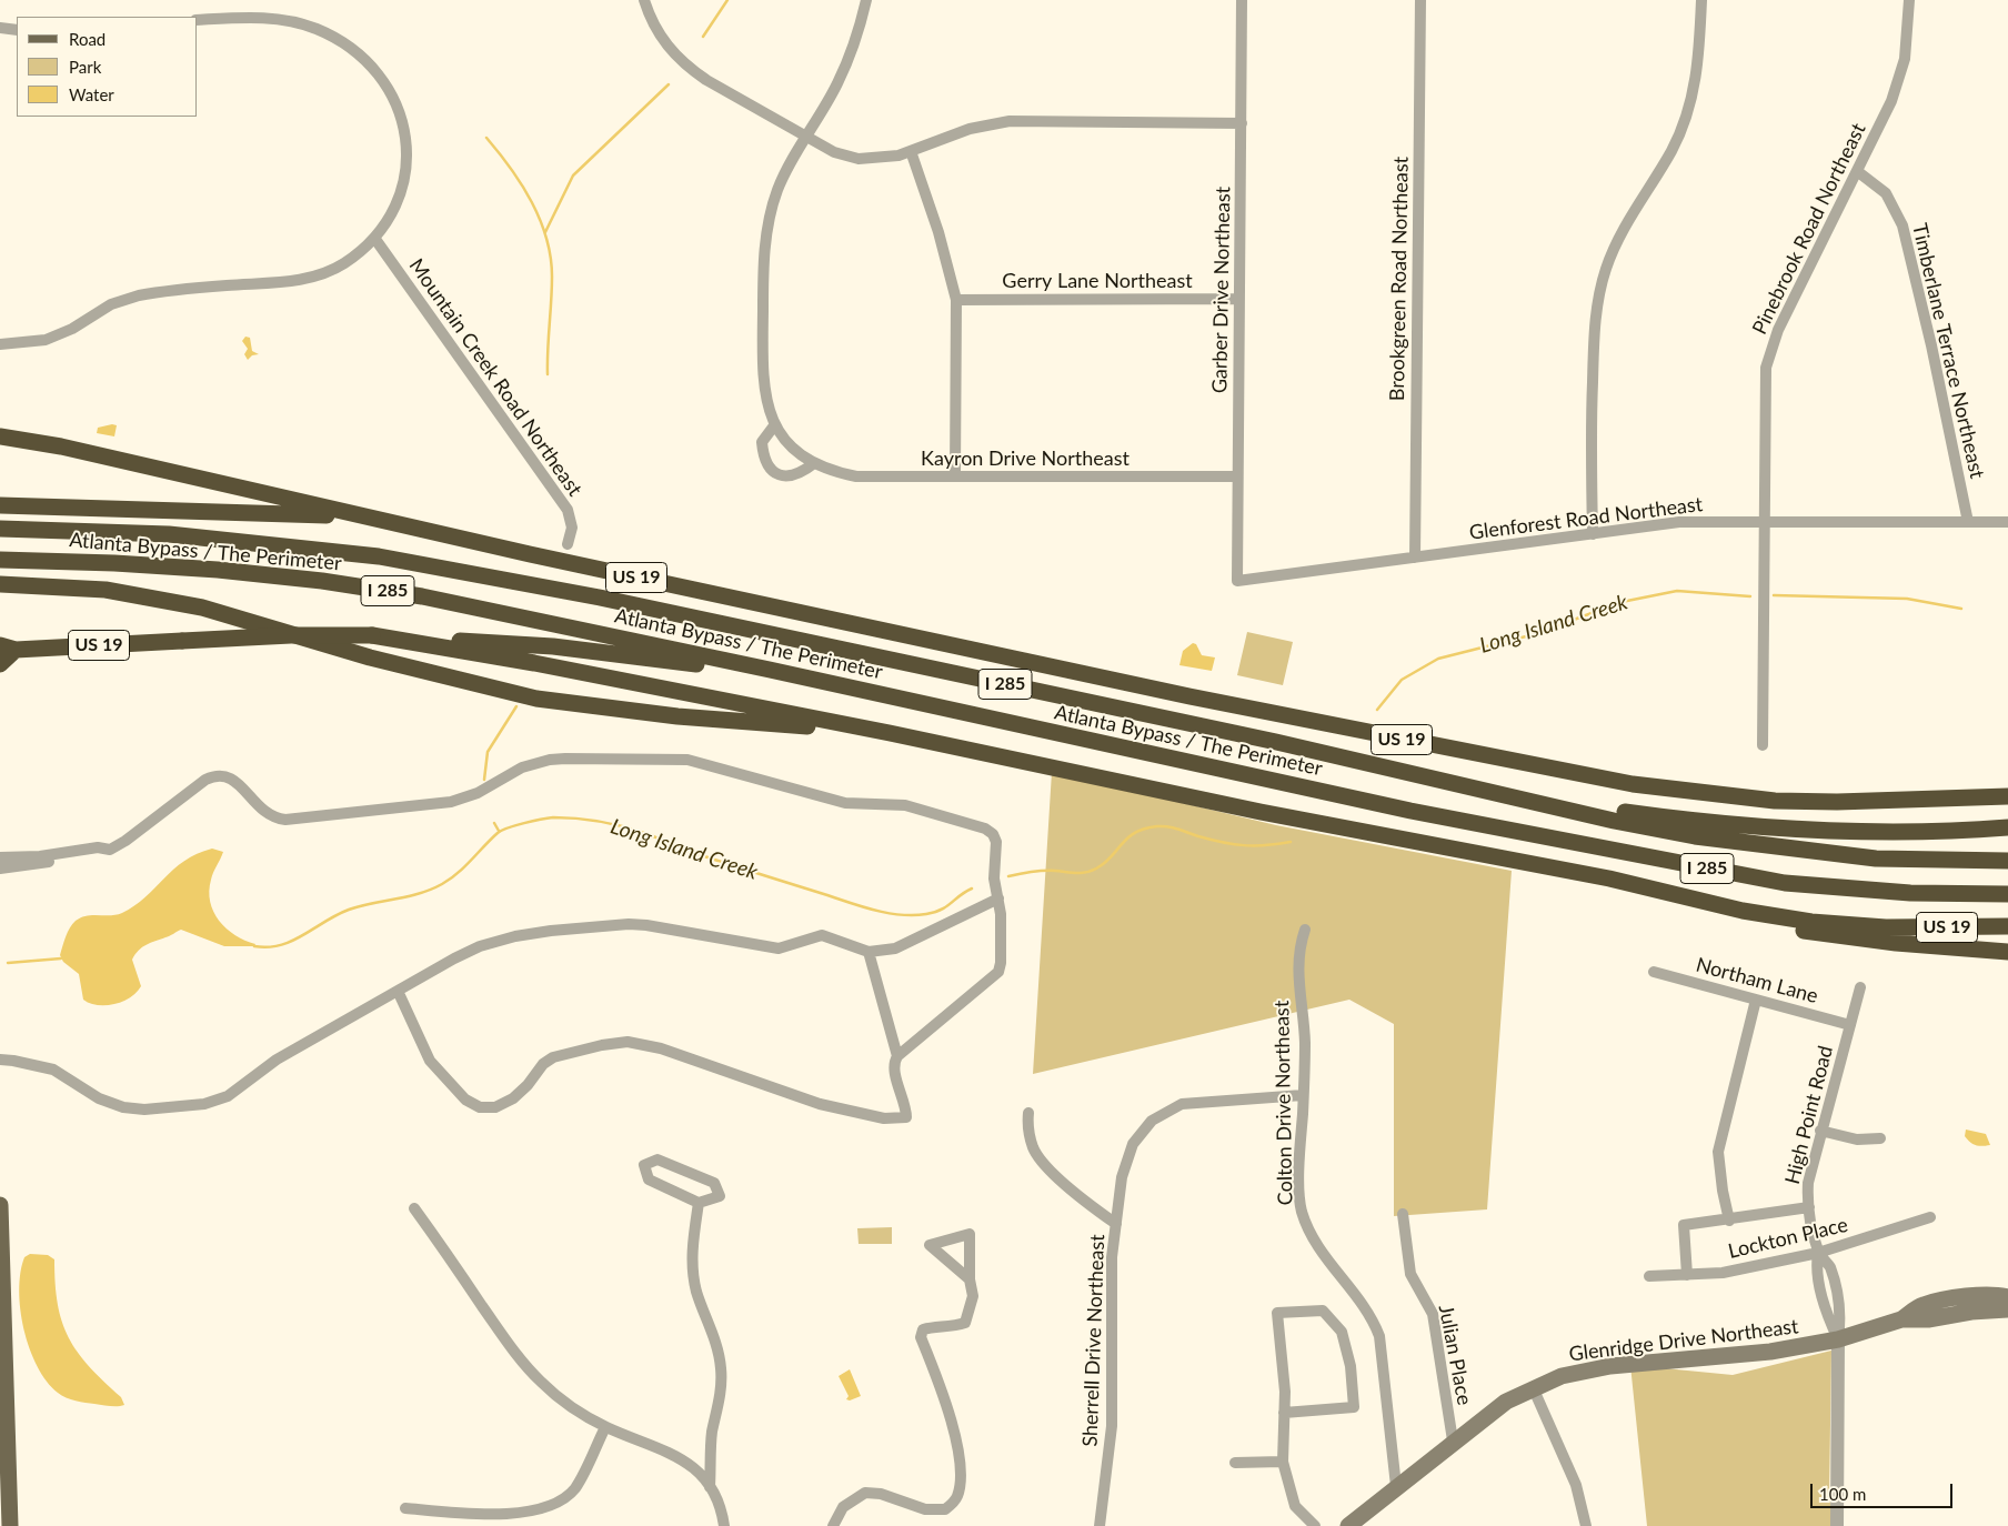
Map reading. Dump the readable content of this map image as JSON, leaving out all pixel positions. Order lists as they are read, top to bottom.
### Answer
{
  "streets": {
    "highway": ["Atlanta Bypass / The Perimeter", "US 19", "I 285"],
    "main road": ["Glenridge Drive Northeast"],
    "street": [
      "Pinebrook Road Northeast",
      "Brookgreen Road Northeast",
      "Gerry Lane Northeast",
      "Garber Drive Northeast",
      "Timberlane Terrace Northeast",
      "Mountain Creek Road Northeast",
      "Kayron Drive Northeast",
      "Glenforest Road Northeast",
      "Northam Lane",
      "Colton Drive Northeast",
      "High Point Road",
      "Lockton Place",
      "Sherrell Drive Northeast",
      "Julian Place"
    ]
  },
  "crossings": [
    ["Pinebrook Road Northeast", "Timberlane Terrace Northeast"],
    ["Pinebrook Road Northeast", "Glenforest Road Northeast"],
    ["Brookgreen Road Northeast", "Glenforest Road Northeast"],
    ["Gerry Lane Northeast", "Garber Drive Northeast"],
    ["Garber Drive Northeast", "Kayron Drive Northeast"],
    ["Garber Drive Northeast", "Glenforest Road Northeast"],
    ["Timberlane Terrace Northeast", "Glenforest Road Northeast"],
    ["Northam Lane", "High Point Road"],
    ["Colton Drive Northeast", "Sherrell Drive Northeast"],
    ["Colton Drive Northeast", "Glenridge Drive Northeast"],
    ["High Point Road", "Lockton Place"],
    ["High Point Road", "Glenridge Drive Northeast"],
    ["Glenridge Drive Northeast", "Julian Place"]
  ],
  "water": ["Long Island Creek"],
  "legend": ["Road", "Park", "Water"],
  "scale_bar": "100 m"
}
